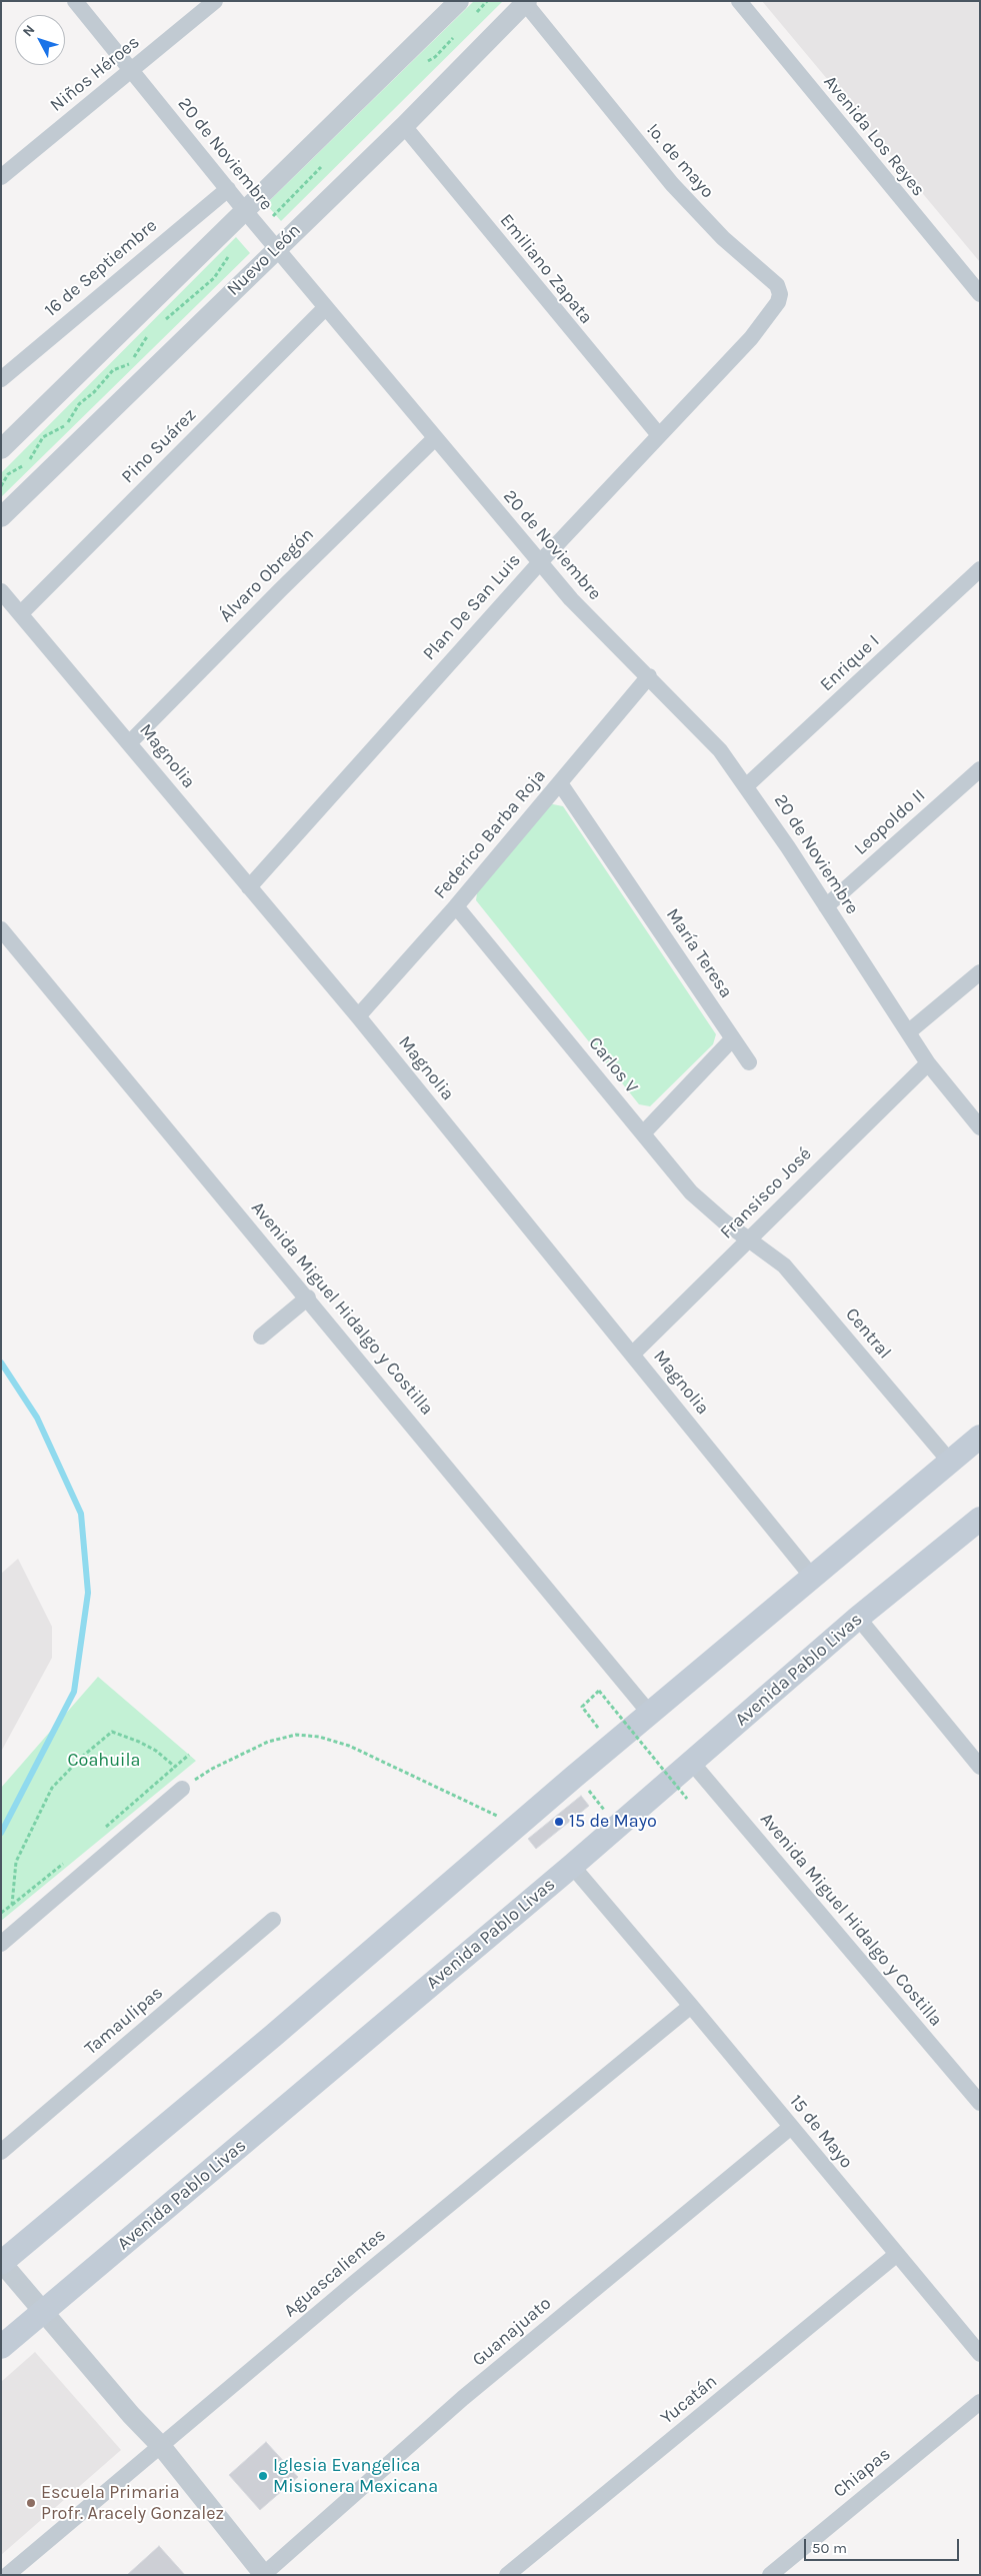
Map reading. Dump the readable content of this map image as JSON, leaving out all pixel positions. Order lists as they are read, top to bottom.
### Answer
{
  "streets": {
    "main road": ["Avenida Pablo Livas"],
    "street": [
      "Niños Héroes",
      "Avenida Los Reyes",
      "20 de Noviembre",
      "!o. de mayo",
      "Nuevo León",
      "16 de Septiembre",
      "Emiliano Zapata",
      "Pino Suárez",
      "Álvaro Obregón",
      "Plan De San Luis",
      "Enrique I",
      "Magnolia",
      "Leopoldo II",
      "Federico Barba Roja",
      "María Teresa",
      "Carlos V",
      "Fransisco José",
      "Avenida Miguel Hidalgo y Costilla",
      "Central",
      "Tamaulipas",
      "15 de Mayo",
      "Aguascalientes",
      "Guanajuato",
      "Yucatán",
      "Chiapas"
    ]
  },
  "crossings": [
    ["Niños Héroes", "20 de Noviembre"],
    ["20 de Noviembre", "Nuevo León"],
    ["20 de Noviembre", "16 de Septiembre"],
    ["20 de Noviembre", "Pino Suárez"],
    ["20 de Noviembre", "Álvaro Obregón"],
    ["20 de Noviembre", "Plan De San Luis"],
    ["20 de Noviembre", "Enrique I"],
    ["20 de Noviembre", "Leopoldo II"],
    ["20 de Noviembre", "Federico Barba Roja"],
    ["20 de Noviembre", "Fransisco José"],
    ["!o. de mayo", "Nuevo León"],
    ["!o. de mayo", "Plan De San Luis"],
    ["Nuevo León", "Emiliano Zapata"],
    ["Emiliano Zapata", "Plan De San Luis"],
    ["Pino Suárez", "Magnolia"],
    ["Álvaro Obregón", "Magnolia"],
    ["Plan De San Luis", "Magnolia"],
    ["Magnolia", "Federico Barba Roja"],
    ["Magnolia", "Fransisco José"],
    ["Federico Barba Roja", "María Teresa"],
    ["Federico Barba Roja", "Carlos V"],
    ["Carlos V", "Fransisco José"],
    ["Carlos V", "Central"],
    ["Fransisco José", "Central"],
    ["Avenida Miguel Hidalgo y Costilla", "Avenida Pablo Livas"],
    ["Avenida Pablo Livas", "15 de Mayo"],
    ["15 de Mayo", "Aguascalientes"],
    ["15 de Mayo", "Guanajuato"],
    ["15 de Mayo", "Yucatán"]
  ],
  "parks": ["Coahuila"],
  "places": ["15 de Mayo", "Iglesia Evangelica Misionera Mexicana", "Escuela Primaria Profr. Aracely Gonzalez"],
  "scale_bar": "50 m",
  "north": "top left"
}
